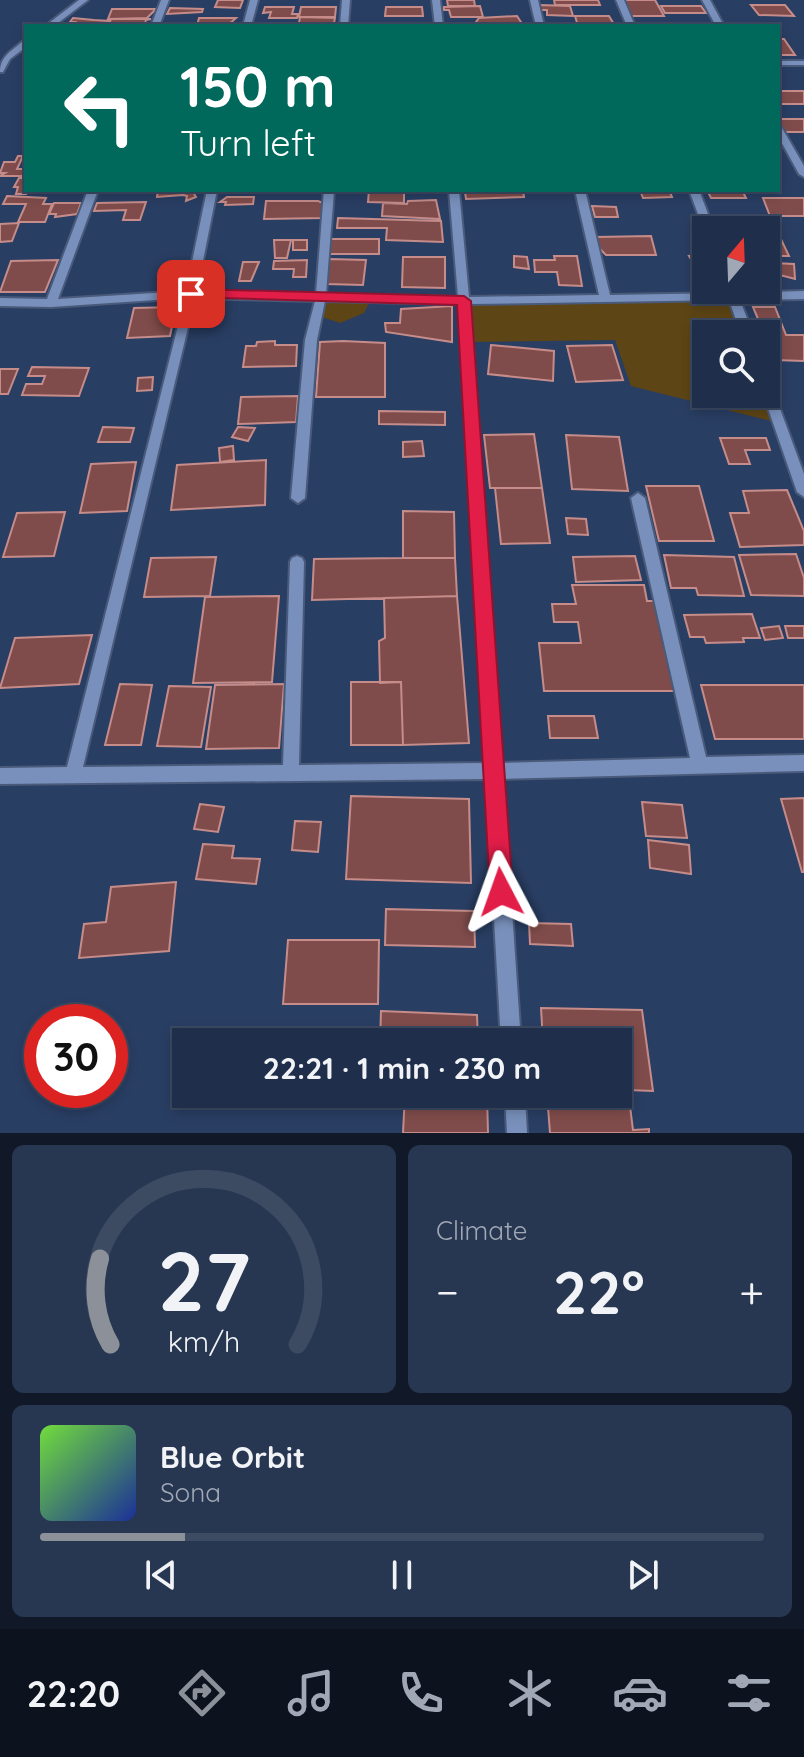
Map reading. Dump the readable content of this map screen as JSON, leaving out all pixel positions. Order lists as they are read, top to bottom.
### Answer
{
  "north": "top",
  "page": {
    "turn": ["150 m", "Turn left"],
    "limit": "30",
    "trip": "22:21 · 1 min · 230 m",
    "tile": "Climate",
    "heat": ["−", "22°", "+"],
    "song": ["Blue Orbit", "Sona"],
    "tabs": "22:20",
    "gauge": ["27", "km/h"]
  }
}
